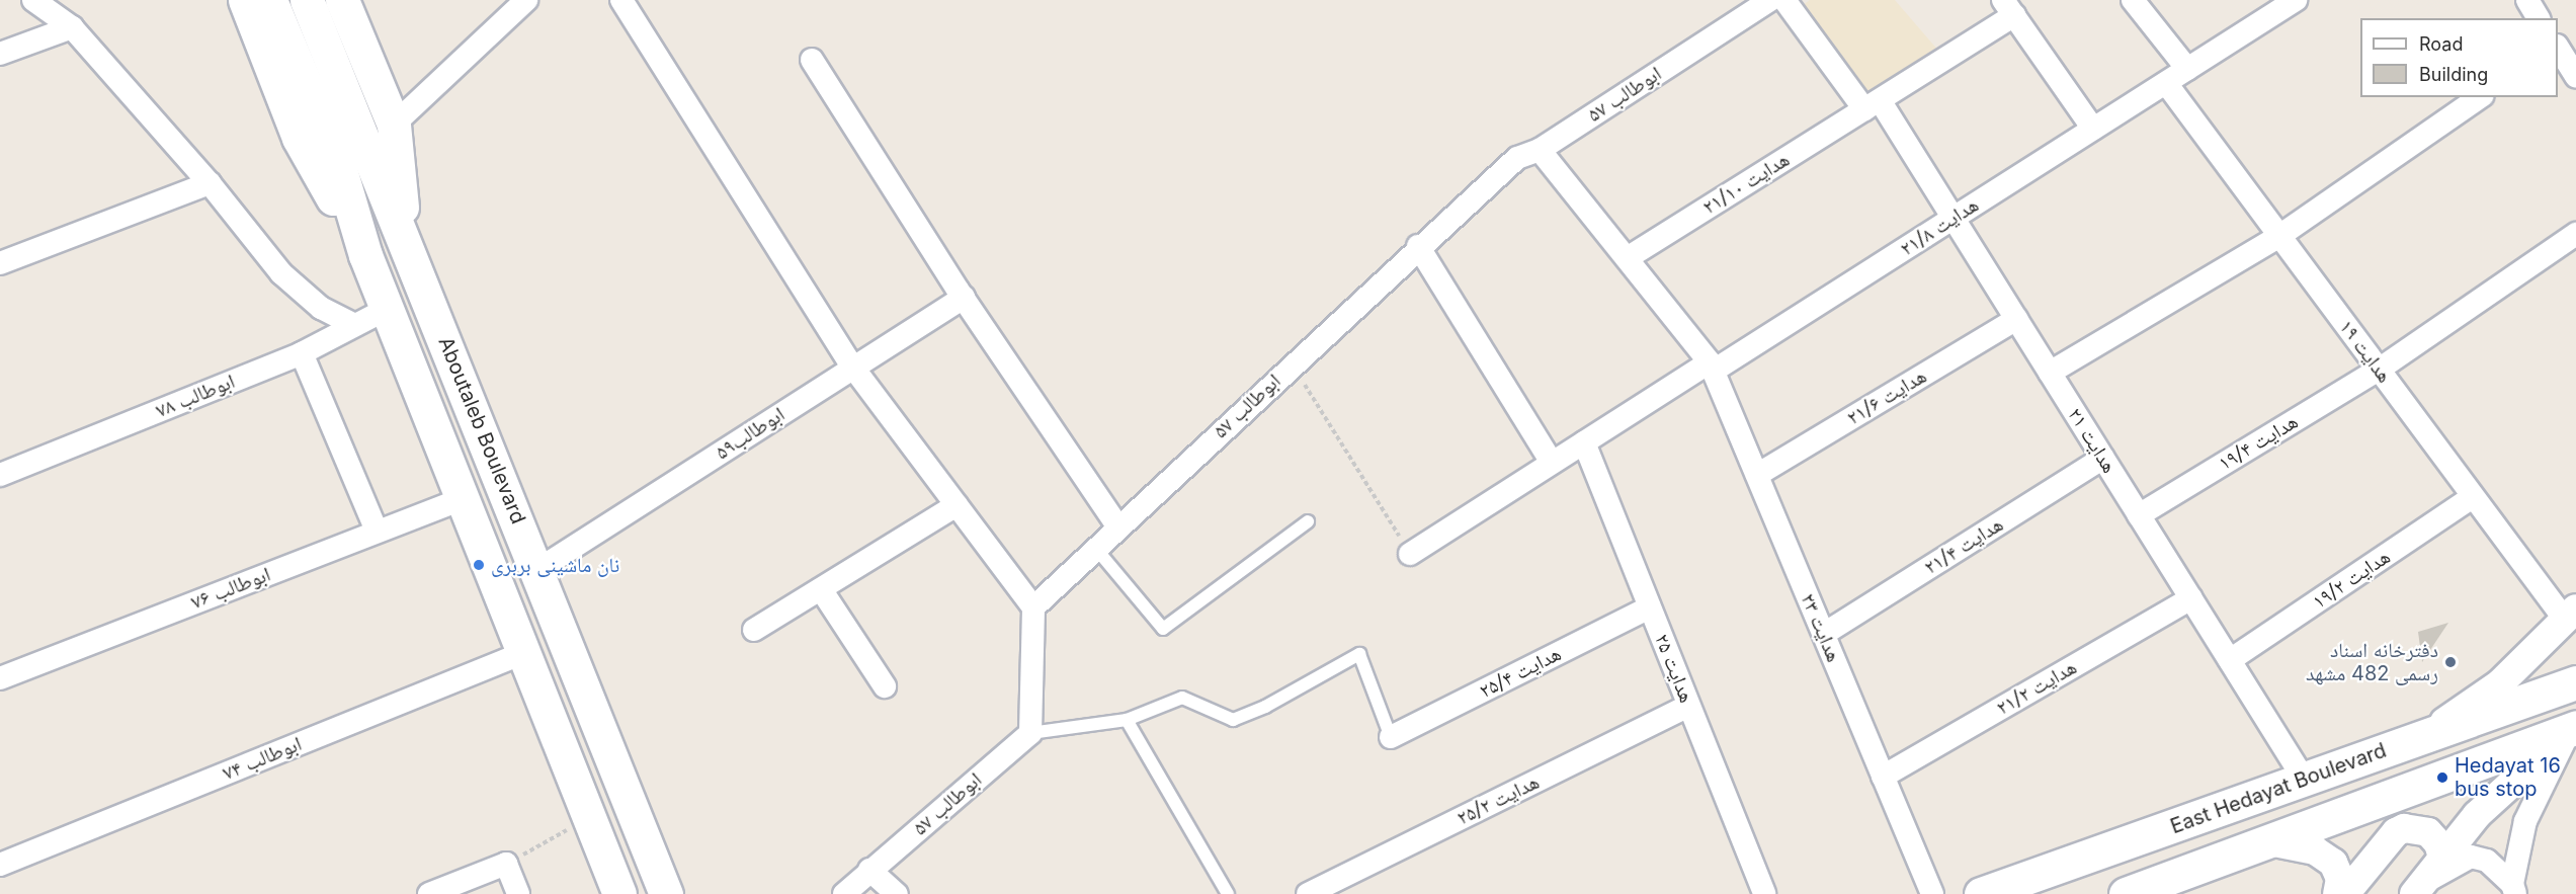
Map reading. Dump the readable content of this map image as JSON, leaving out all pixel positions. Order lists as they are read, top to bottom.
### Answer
{
  "streets": {
    "main road": ["Aboutaleb Boulevard", "East Hedayat Boulevard"],
    "street": [
      "ابوطالب ۵۷",
      "هدایت ۲۱/۱۰",
      "هدایت ۲۱/۸",
      "هدایت ۱۹",
      "ابوطالب ۷۸",
      "هدایت ۲۱/۶",
      "ابوطالب۵۹",
      "هدایت ۲۱",
      "هدایت ۱۹/۴",
      "هدایت ۲۱/۴",
      "هدایت ۱۹/۲",
      "ابوطالب ۷۶",
      "هدایت ۲۳",
      "هدایت ۲۵",
      "هدایت ۲۵/۴",
      "هدایت ۲۱/۲",
      "ابوطالب ۷۴",
      "هدایت ۲۵/۲"
    ]
  },
  "crossings": [
    ["ابوطالب ۵۷", "هدایت ۲۳"],
    ["هدایت ۲۱/۱۰", "هدایت ۲۱"],
    ["هدایت ۲۱/۱۰", "هدایت ۲۳"],
    ["هدایت ۲۱/۸", "هدایت ۱۹"],
    ["هدایت ۲۱/۸", "هدایت ۲۱"],
    ["هدایت ۲۱/۸", "هدایت ۲۳"],
    ["هدایت ۲۱/۸", "هدایت ۲۵"],
    ["هدایت ۱۹", "هدایت ۱۹/۴"],
    ["هدایت ۱۹", "هدایت ۱۹/۲"],
    ["هدایت ۲۱/۶", "هدایت ۲۱"],
    ["هدایت ۲۱/۶", "هدایت ۲۳"],
    ["Aboutaleb Boulevard", "ابوطالب۵۹"],
    ["هدایت ۲۱", "هدایت ۱۹/۴"],
    ["هدایت ۲۱", "هدایت ۲۱/۴"],
    ["هدایت ۲۱", "هدایت ۱۹/۲"],
    ["هدایت ۲۱", "هدایت ۲۱/۲"],
    ["هدایت ۲۱", "East Hedayat Boulevard"],
    ["هدایت ۲۱/۴", "هدایت ۲۳"],
    ["هدایت ۲۳", "هدایت ۲۱/۲"],
    ["هدایت ۲۵", "هدایت ۲۵/۴"],
    ["هدایت ۲۵", "هدایت ۲۵/۲"]
  ],
  "places": ["نان ماشینی بربری", "دفترخانه اسناد رسمی 482 مشهد", "Hedayat 16 bus stop"],
  "legend": ["Road", "Building"]
}
